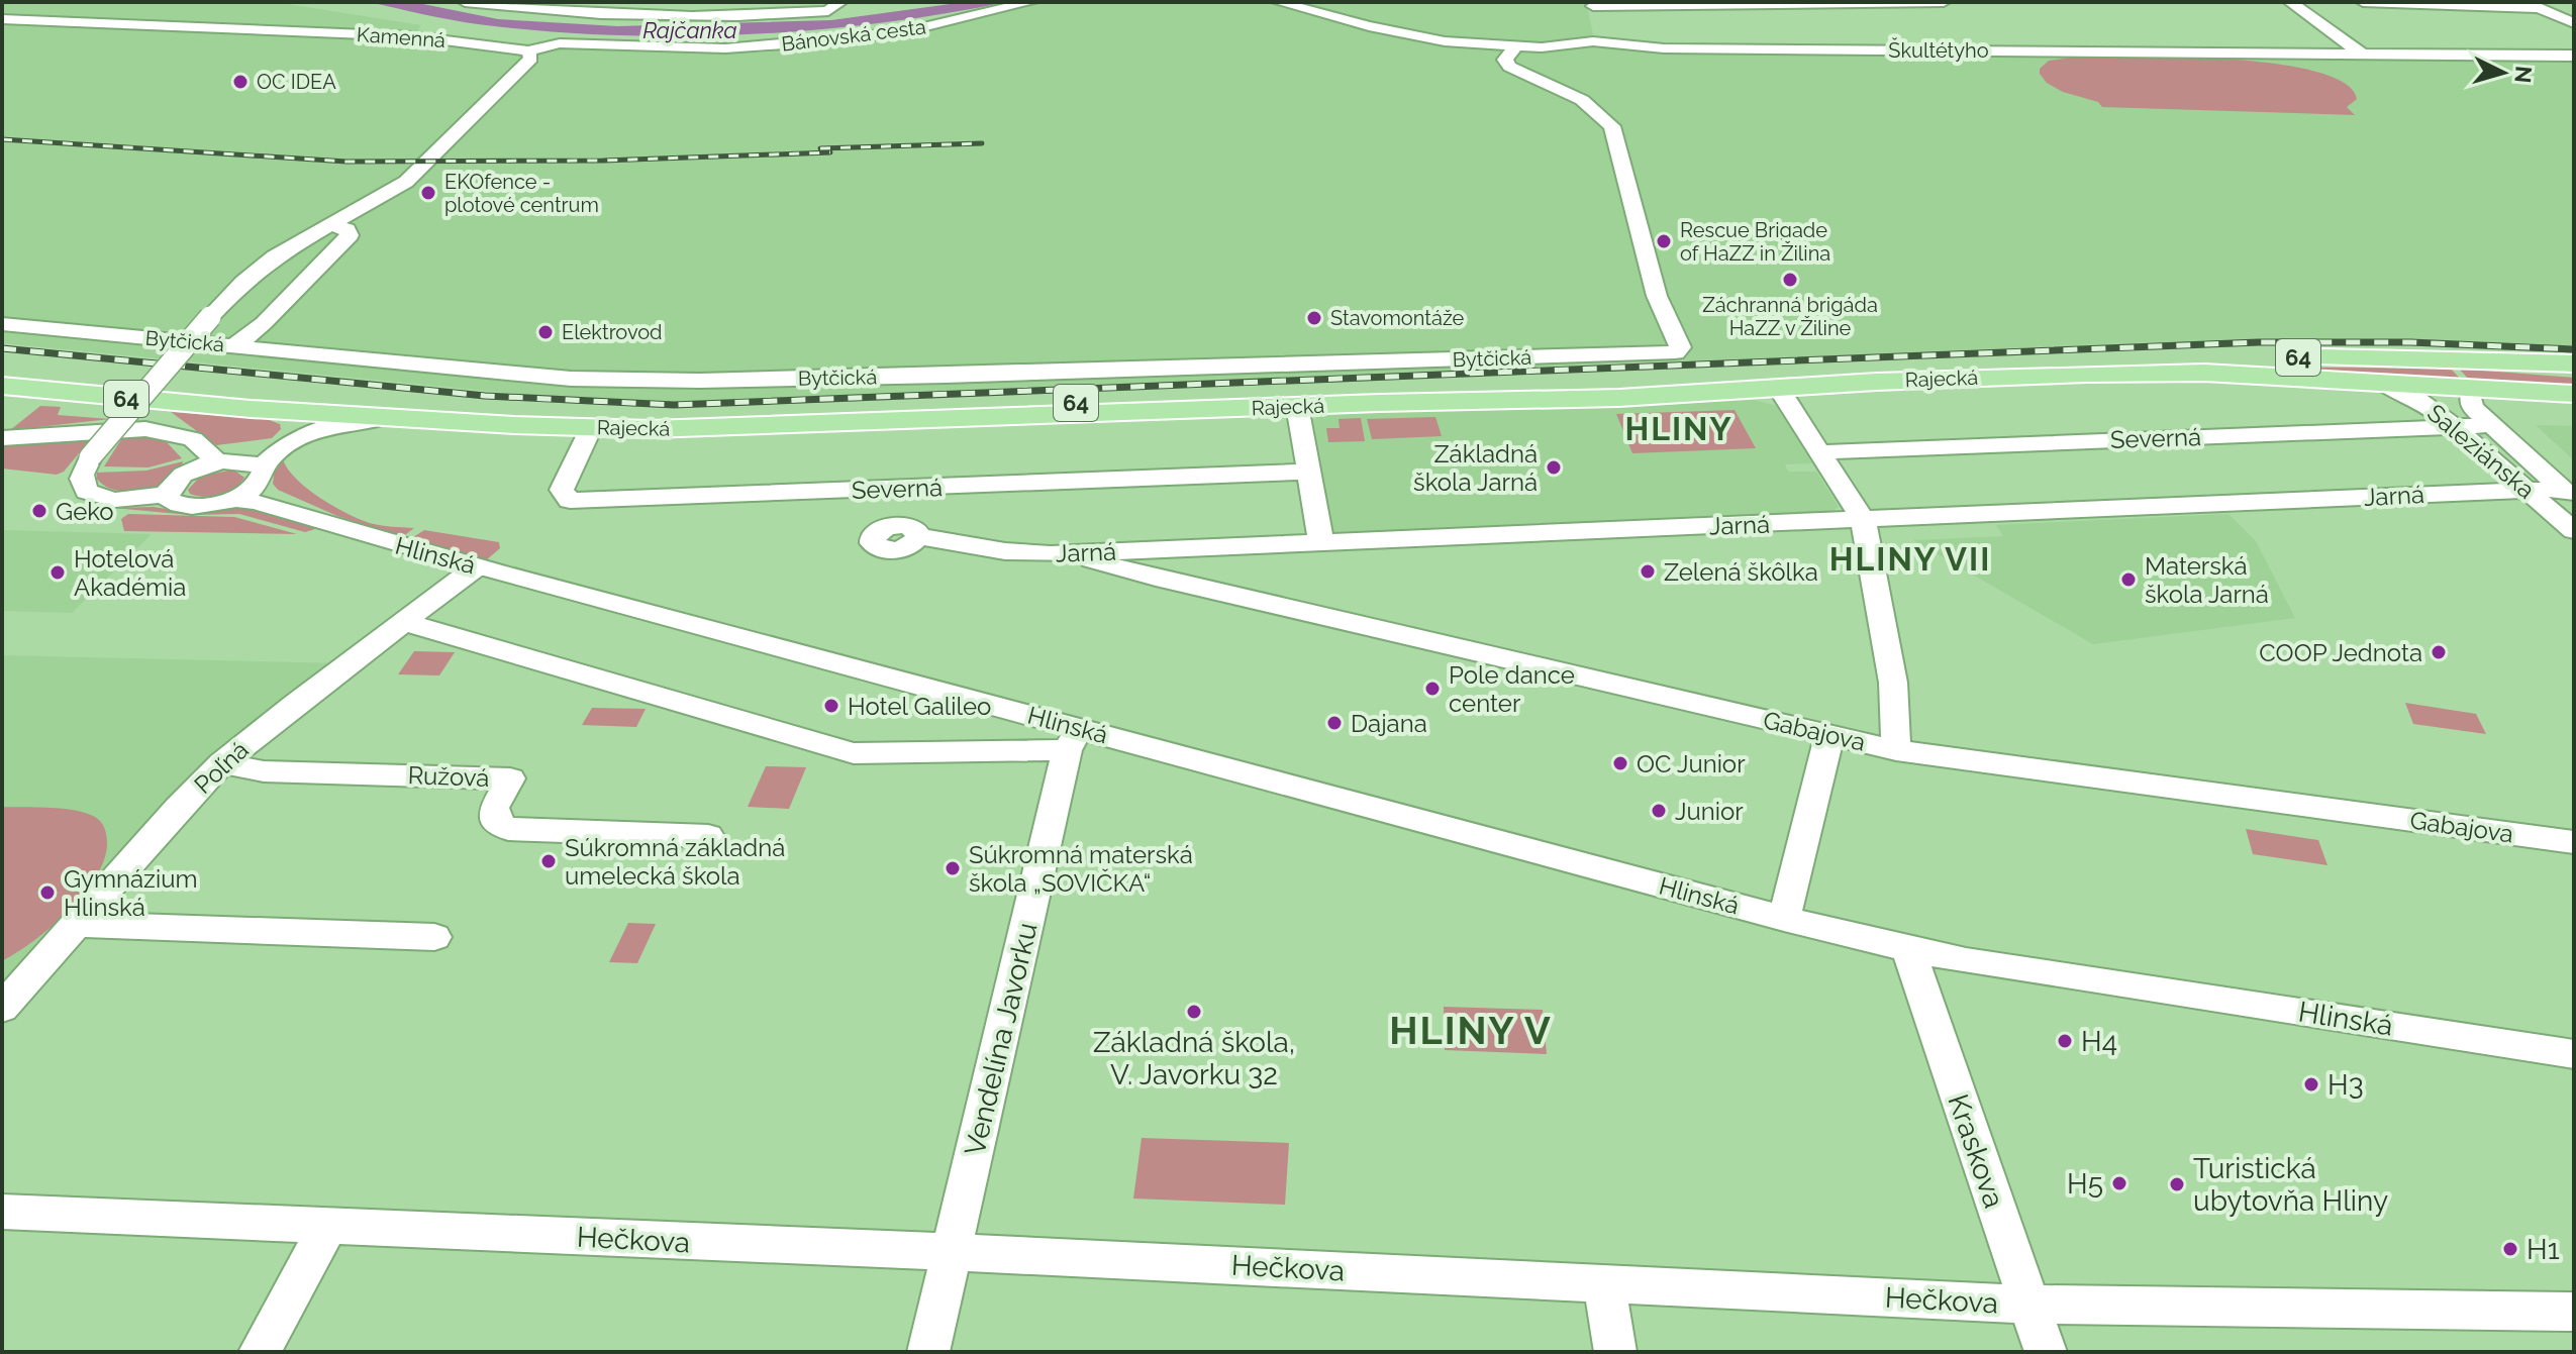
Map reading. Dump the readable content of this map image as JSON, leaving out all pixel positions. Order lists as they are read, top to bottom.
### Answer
{
  "streets": {
    "main road": ["64", "Rajecká"],
    "street": [
      "Bánovská cesta",
      "Kamenná",
      "Škultétyho",
      "Bytčická",
      "Severná",
      "Saleziánska",
      "Jarná",
      "Hlinská",
      "Gabajova",
      "Poľná",
      "Ružová",
      "Vendelína Javorku",
      "Kraskova",
      "Hečkova"
    ]
  },
  "crossings": [
    ["Bánovská cesta", "Kamenná"],
    ["Škultétyho", "Bytčická"],
    ["Rajecká", "Severná"],
    ["Rajecká", "Saleziánska"],
    ["Severná", "Saleziánska"],
    ["Saleziánska", "Jarná"],
    ["Jarná", "Gabajova"],
    ["Hlinská", "Poľná"],
    ["Hlinská", "Vendelína Javorku"],
    ["Hlinská", "Kraskova"],
    ["Poľná", "Ružová"],
    ["Vendelína Javorku", "Hečkova"],
    ["Kraskova", "Hečkova"]
  ],
  "districts": ["HLINY", "HLINY VII", "HLINY V"],
  "water": ["Rajčanka"],
  "places": [
    "OC IDEA",
    "EKOfence - plotové centrum",
    "Rescue Brigade of HaZZ in Žilina",
    "Záchranná brigáda HaZZ v Žiline",
    "Stavomontáže",
    "Elektrovod",
    "Základná škola Jarná",
    "Geko",
    "Zelená škôlka",
    "Hotelová Akadémia",
    "Materská škola Jarná",
    "COOP Jednota",
    "Pole dance center",
    "Hotel Galileo",
    "Dajana",
    "OC Junior",
    "Junior",
    "Súkromná základná umelecká škola",
    "Súkromná materská škola „SOVIČKA“",
    "Gymnázium Hlinská",
    "Základná škola, V. Javorku 32",
    "H4",
    "H3",
    "H5",
    "Turistická ubytovňa Hliny",
    "H1"
  ],
  "north": "right"
}
